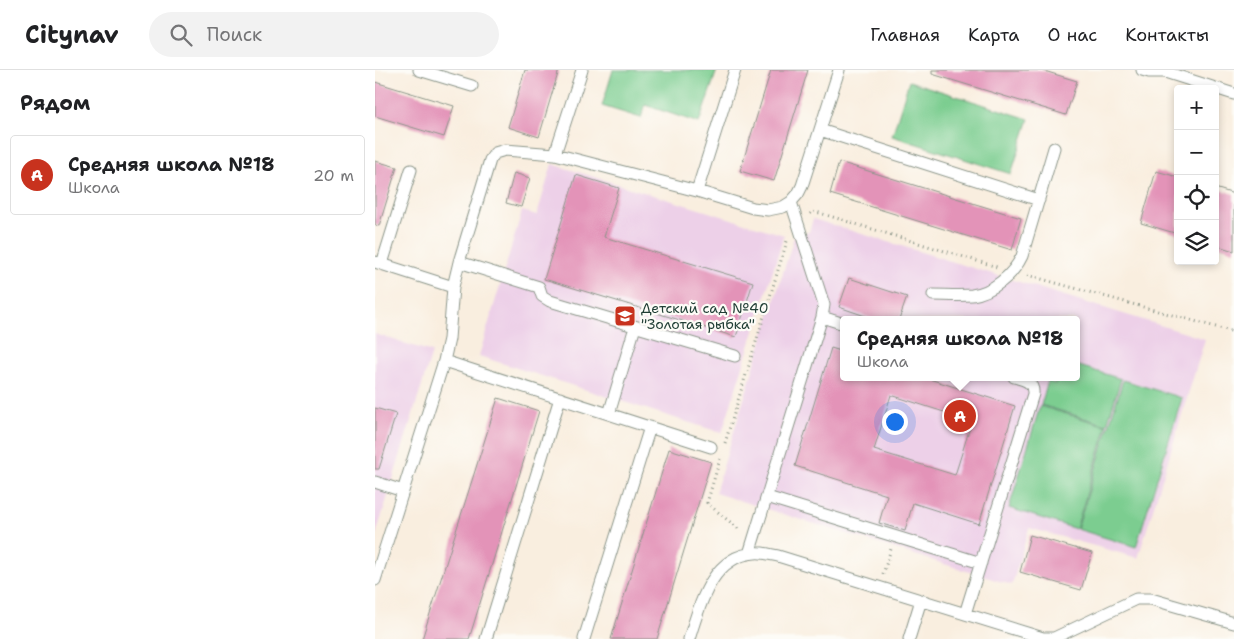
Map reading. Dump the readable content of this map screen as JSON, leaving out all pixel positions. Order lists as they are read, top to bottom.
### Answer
{
  "places": {
    "school or university": ["Детский сад №40 \"Золотая рыбка\""]
  },
  "page": {
    "header": "Citynav",
    "search": "Поиск",
    "nav": [
      "Главная",
      "Карта",
      "О нас",
      "Контакты"
    ],
    "heading": "Рядом",
    "map_buttons": ["+", "−"],
    "list": [
      {
        "mark": "A",
        "name": "Средняя школа №18",
        "note": "Школа",
        "value": "20 m"
      }
    ],
    "popup": ["Средняя школа №18", "Школа"],
    "pins": "A"
  }
}
